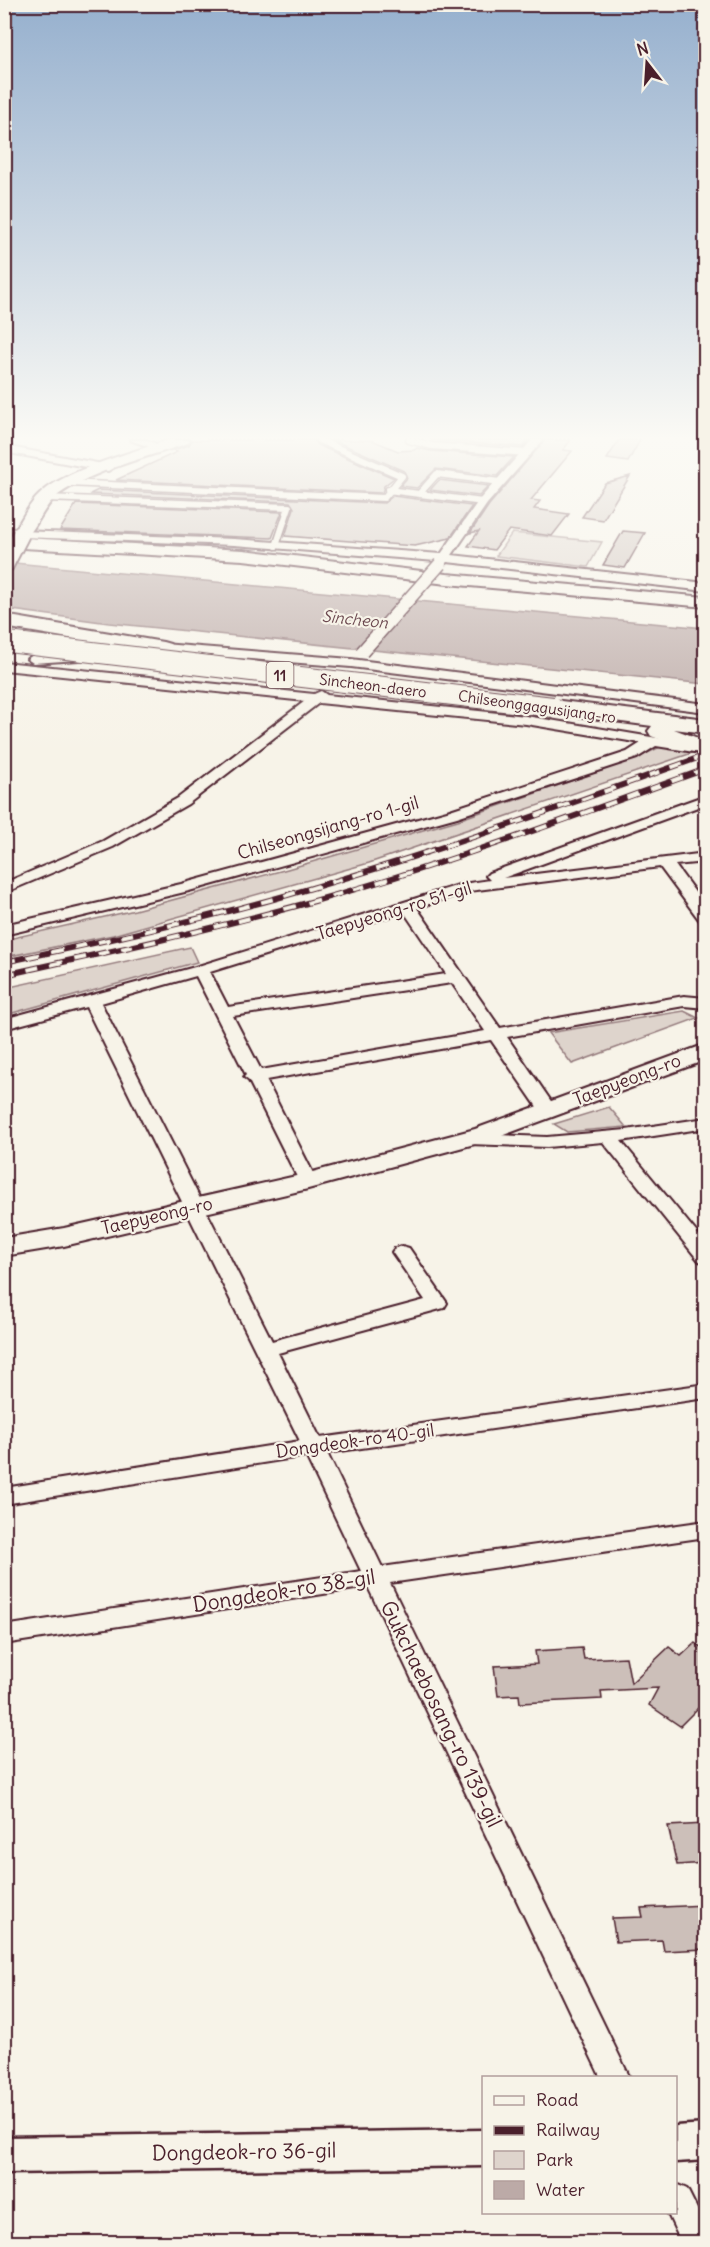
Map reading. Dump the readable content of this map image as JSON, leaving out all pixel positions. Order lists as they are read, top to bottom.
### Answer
{
  "streets": {
    "highway": ["11", "Sincheon-daero"],
    "main road": ["Taepyeong-ro"],
    "street": [
      "Chilseonggagusijang-ro",
      "Chilseongsijang-ro 1-gil",
      "Taepyeong-ro 51-gil",
      "Dongdeok-ro 40-gil",
      "Dongdeok-ro 38-gil",
      "Gukchaebosang-ro 139-gil",
      "Dongdeok-ro 36-gil"
    ]
  },
  "crossings": [
    ["Chilseonggagusijang-ro", "Chilseongsijang-ro 1-gil"],
    ["Taepyeong-ro", "Gukchaebosang-ro 139-gil"],
    ["Dongdeok-ro 40-gil", "Gukchaebosang-ro 139-gil"],
    ["Dongdeok-ro 38-gil", "Gukchaebosang-ro 139-gil"]
  ],
  "water": ["Sincheon"],
  "legend": [
    "Road",
    "Railway",
    "Park",
    "Water"
  ],
  "north": "top"
}
